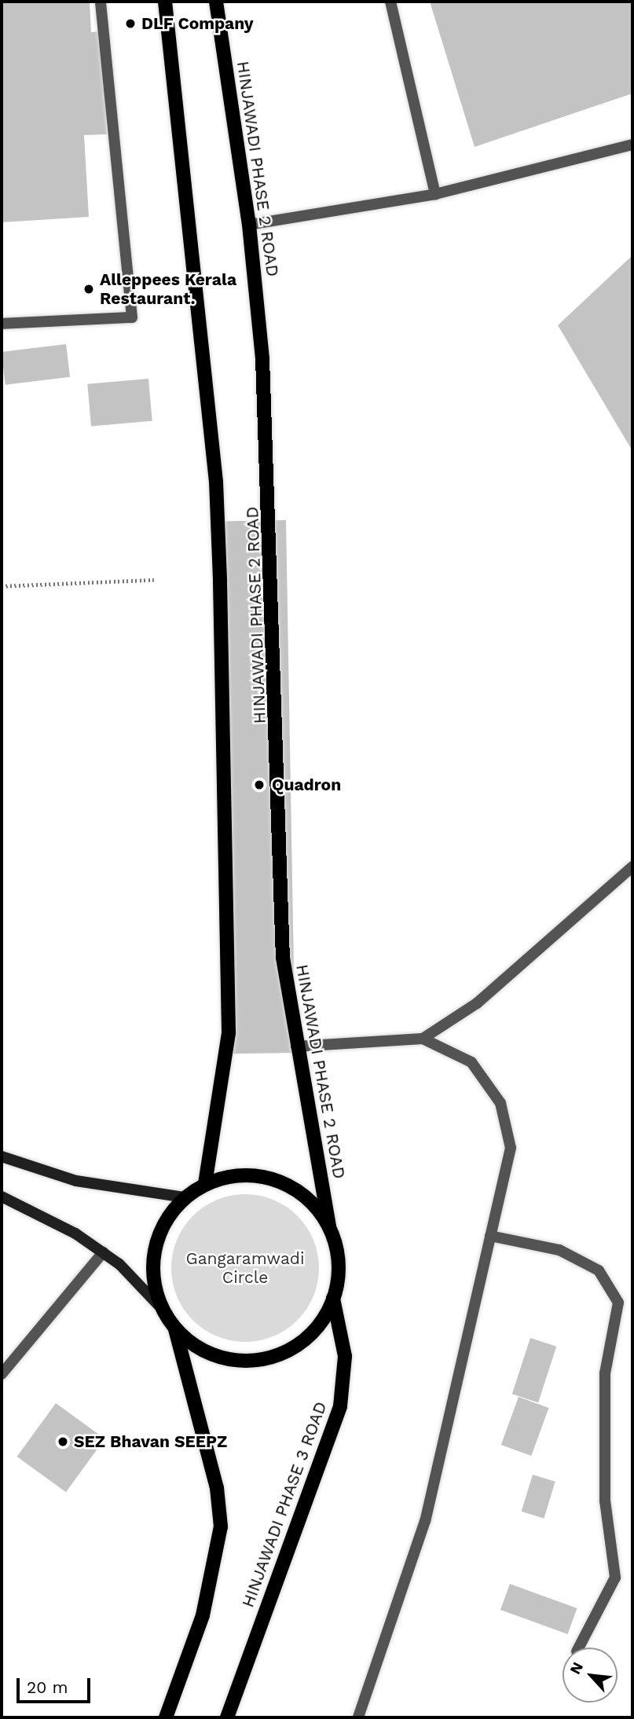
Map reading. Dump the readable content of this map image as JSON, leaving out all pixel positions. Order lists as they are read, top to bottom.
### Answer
{
  "streets": {
    "main road": ["HINJAWADI PHASE 2 ROAD", "HINJAWADI PHASE 3 ROAD"]
  },
  "crossings": [
    ["HINJAWADI PHASE 2 ROAD", "HINJAWADI PHASE 3 ROAD"]
  ],
  "parks": ["Gangaramwadi Circle"],
  "places": [
    "DLF Company",
    "Alleppees Kerala Restaurant.",
    "Quadron",
    "SEZ Bhavan SEEPZ"
  ],
  "scale_bar": "20 m",
  "north": "top left"
}
